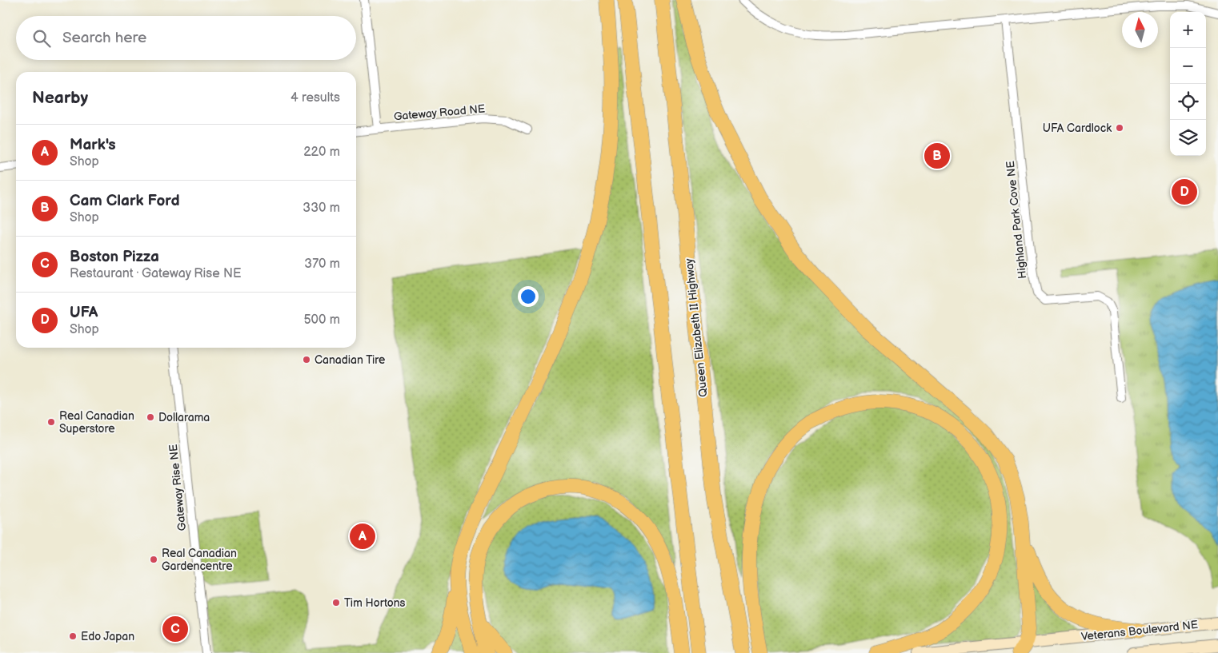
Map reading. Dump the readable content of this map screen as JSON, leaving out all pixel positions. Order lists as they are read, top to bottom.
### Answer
{
  "streets": {
    "highway": ["Queen Elizabeth II Highway"],
    "main road": ["Veterans Boulevard NE"],
    "street": ["Gateway Road NE", "Highland Park Cove NE", "Gateway Rise NE"]
  },
  "places": [
    "UFA Cardlock",
    "Canadian Tire",
    "Dollarama",
    "Real Canadian Superstore",
    "Real Canadian Gardencentre",
    "Tim Hortons",
    "Edo Japan"
  ],
  "north": "top",
  "page": {
    "map_buttons": ["+", "−"],
    "search": "Search here",
    "heading": ["Nearby", "4 results"],
    "list": [
      {
        "mark": "A",
        "name": "Mark's",
        "note": "Shop",
        "value": "220 m"
      },
      {
        "mark": "B",
        "name": "Cam Clark Ford",
        "note": "Shop",
        "value": "330 m"
      },
      {
        "mark": "C",
        "name": "Boston Pizza",
        "note": "Restaurant · Gateway Rise NE",
        "value": "370 m"
      },
      {
        "mark": "D",
        "name": "UFA",
        "note": "Shop",
        "value": "500 m"
      }
    ],
    "pins": [
      "B",
      "D",
      "A",
      "C"
    ]
  }
}
